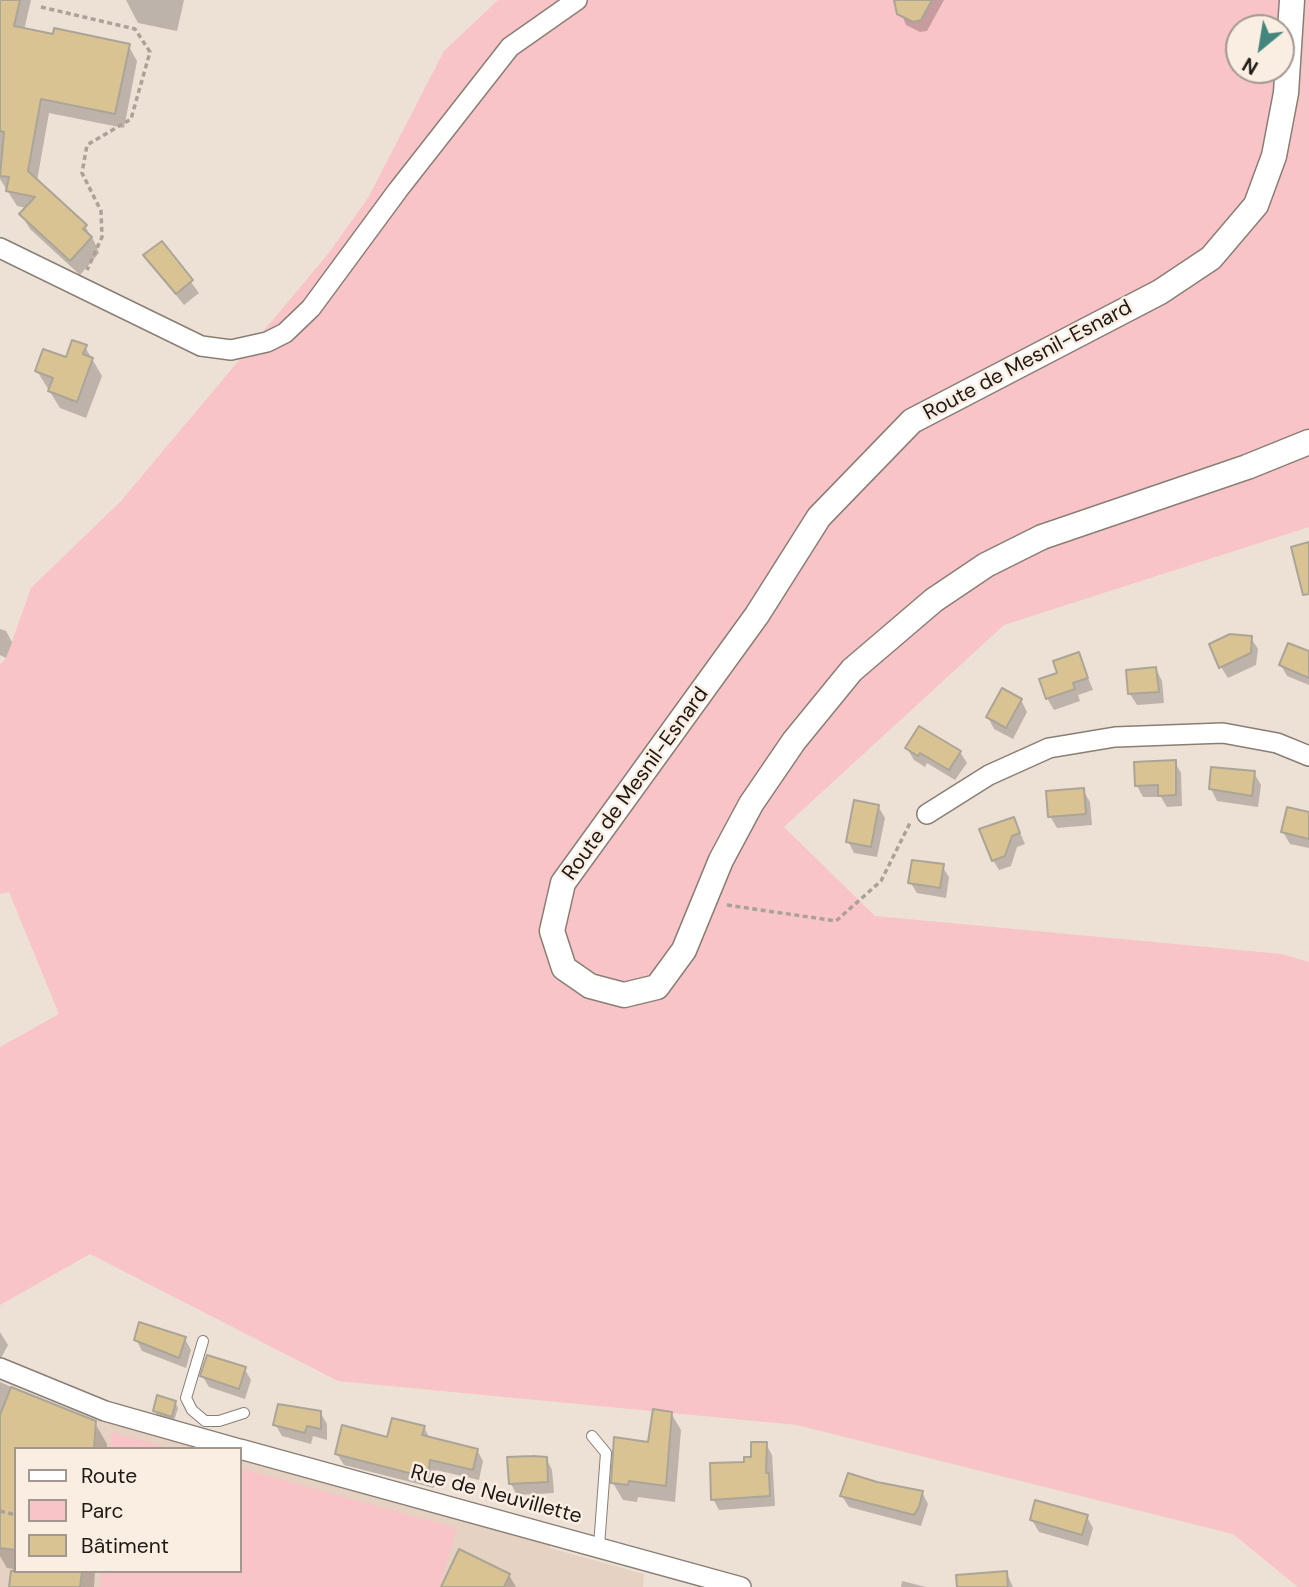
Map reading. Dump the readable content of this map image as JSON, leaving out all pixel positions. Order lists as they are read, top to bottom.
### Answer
{
  "streets": {
    "street": ["Route de Mesnil-Esnard", "Rue de Neuvillette"]
  },
  "legend": ["Route", "Parc", "Bâtiment"],
  "north": "bottom left"
}
